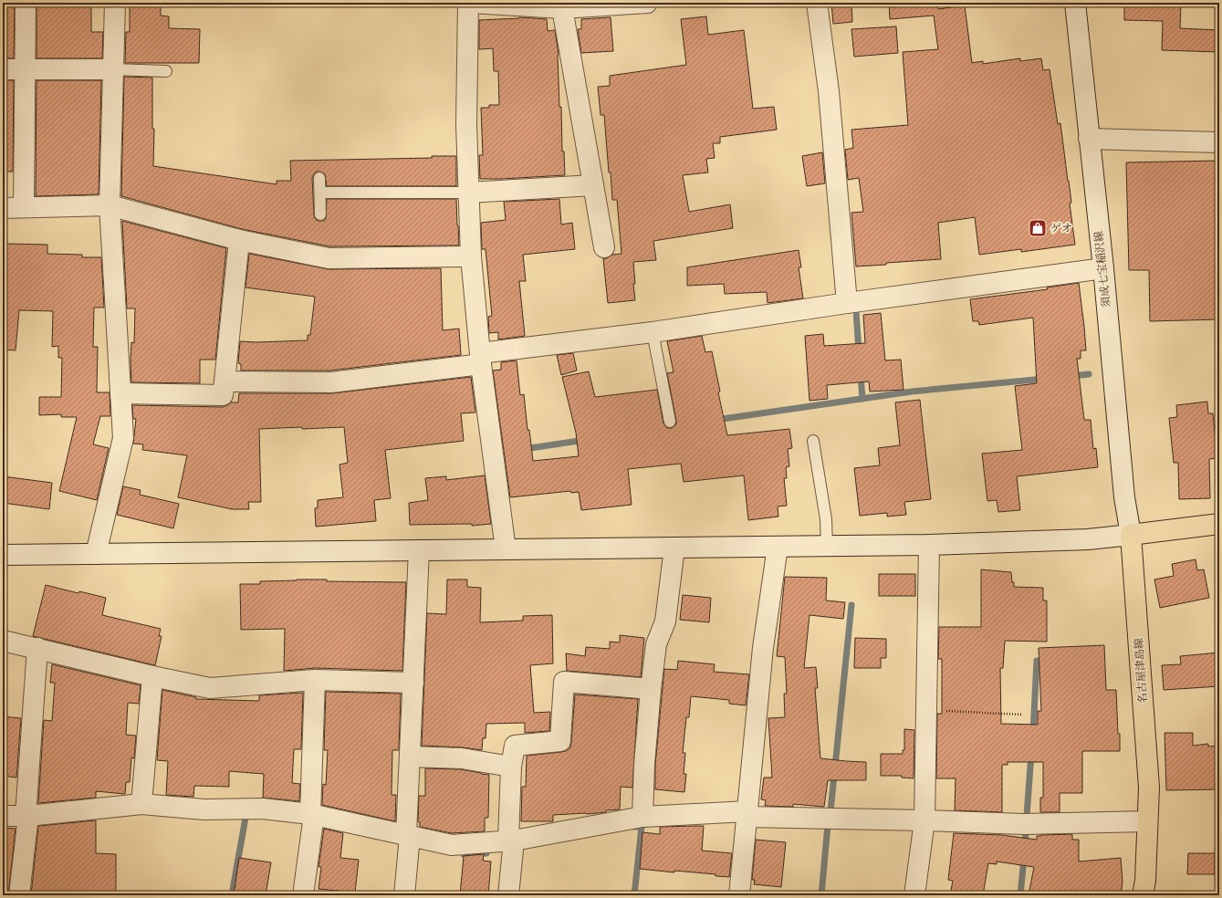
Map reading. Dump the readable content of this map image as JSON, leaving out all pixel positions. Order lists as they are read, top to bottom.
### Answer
{
  "streets": {
    "main road": ["名古屋津島線"],
    "street": ["須成七宝稲沢線"]
  },
  "crossings": [
    ["須成七宝稲沢線", "名古屋津島線"]
  ],
  "places": {
    "shop": ["ゲオ"]
  }
}
